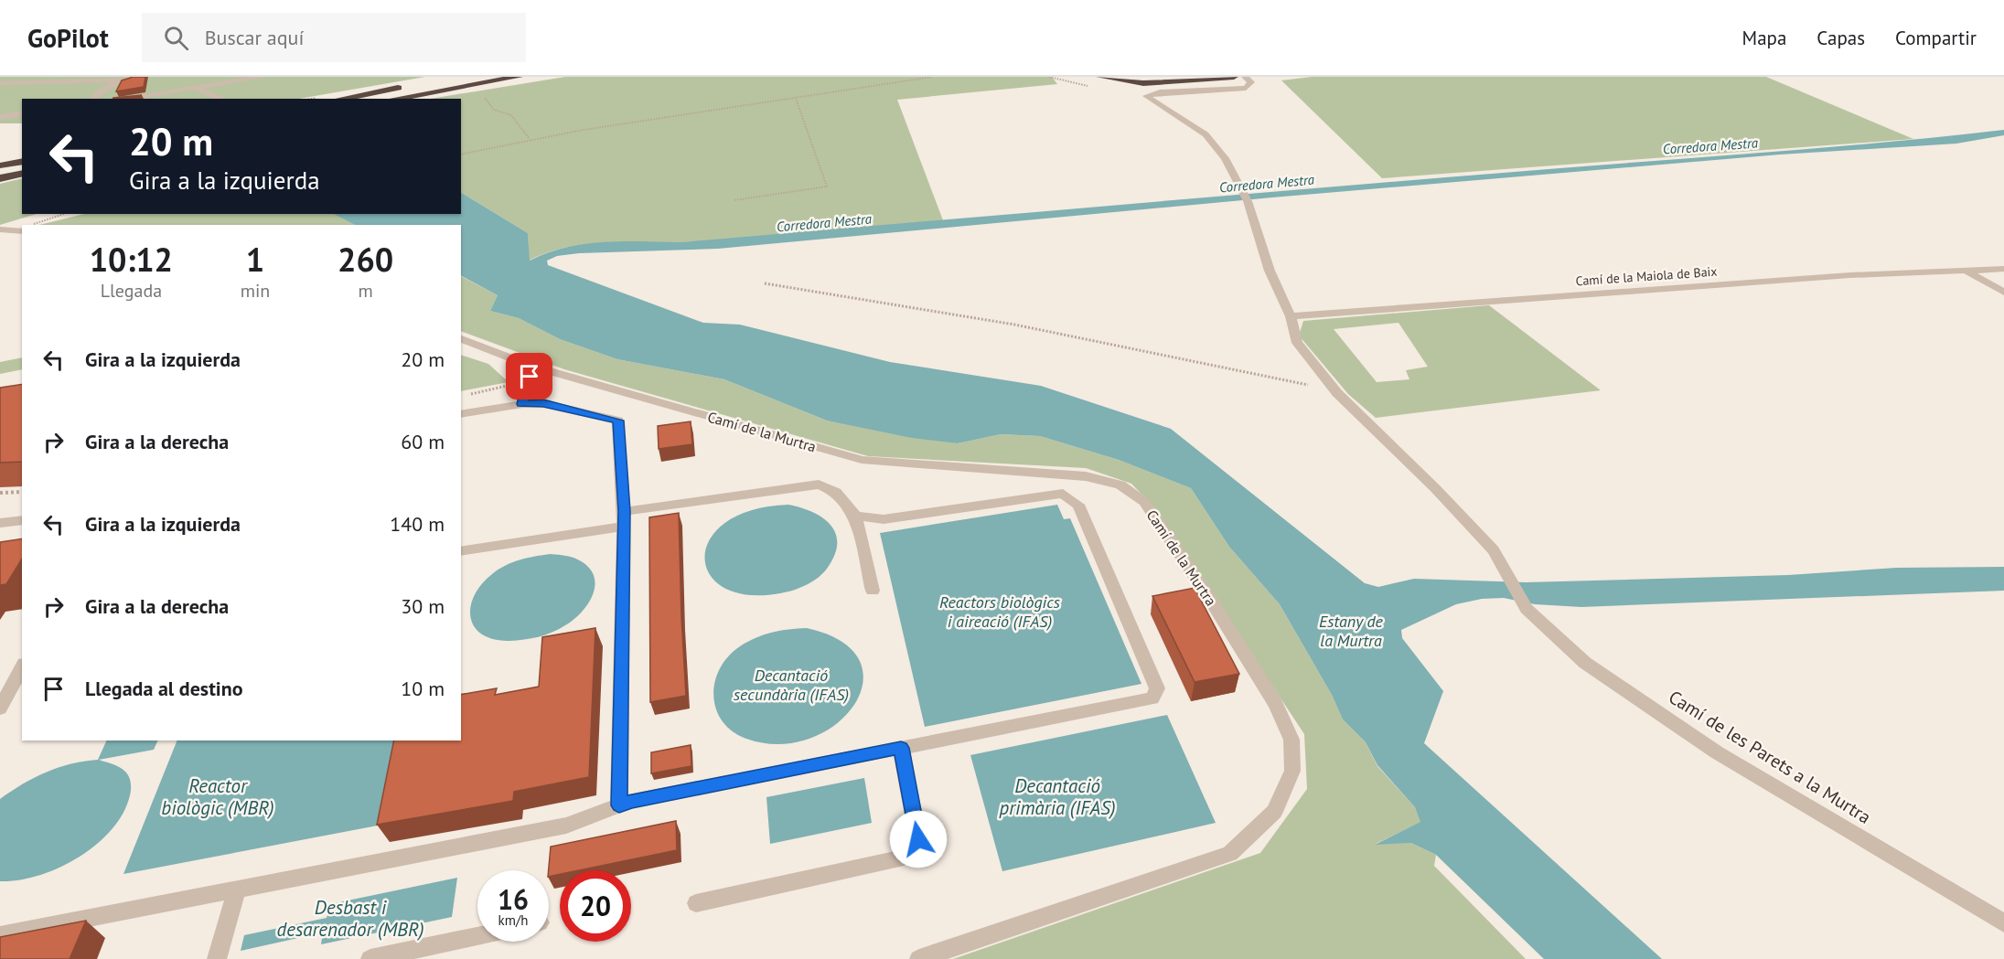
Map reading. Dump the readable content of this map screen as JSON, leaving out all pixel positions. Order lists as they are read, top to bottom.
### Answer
{
  "streets": {
    "street": ["Camí de la Maiola de Baix", "Camí de la Murtra", "Camí de les Parets a la Murtra"]
  },
  "water": [
    "Corredora Mestra",
    "Reactors biològics i aireació (IFAS)",
    "Estany de la Murtra",
    "Decantació secundària (IFAS)",
    "Reactor biològic (MBR)",
    "Decantació primària (IFAS)",
    "Desbast i desarenador (MBR)"
  ],
  "page": {
    "header": "GoPilot",
    "search": "Buscar aquí",
    "nav": ["Mapa", "Capas", "Compartir"],
    "turn": ["20 m", "Gira a la izquierda"],
    "eta": [
      "10:12",
      "Llegada",
      "1",
      "min",
      "260",
      "m"
    ],
    "list": [
      {
        "name": "Gira a la izquierda",
        "value": "20 m"
      },
      {
        "name": "Gira a la derecha",
        "value": "60 m"
      },
      {
        "name": "Gira a la izquierda",
        "value": "140 m"
      },
      {
        "name": "Gira a la derecha",
        "value": "30 m"
      },
      {
        "name": "Llegada al destino",
        "value": "10 m"
      }
    ],
    "speed": "16 km/h",
    "limit": "20"
  }
}
